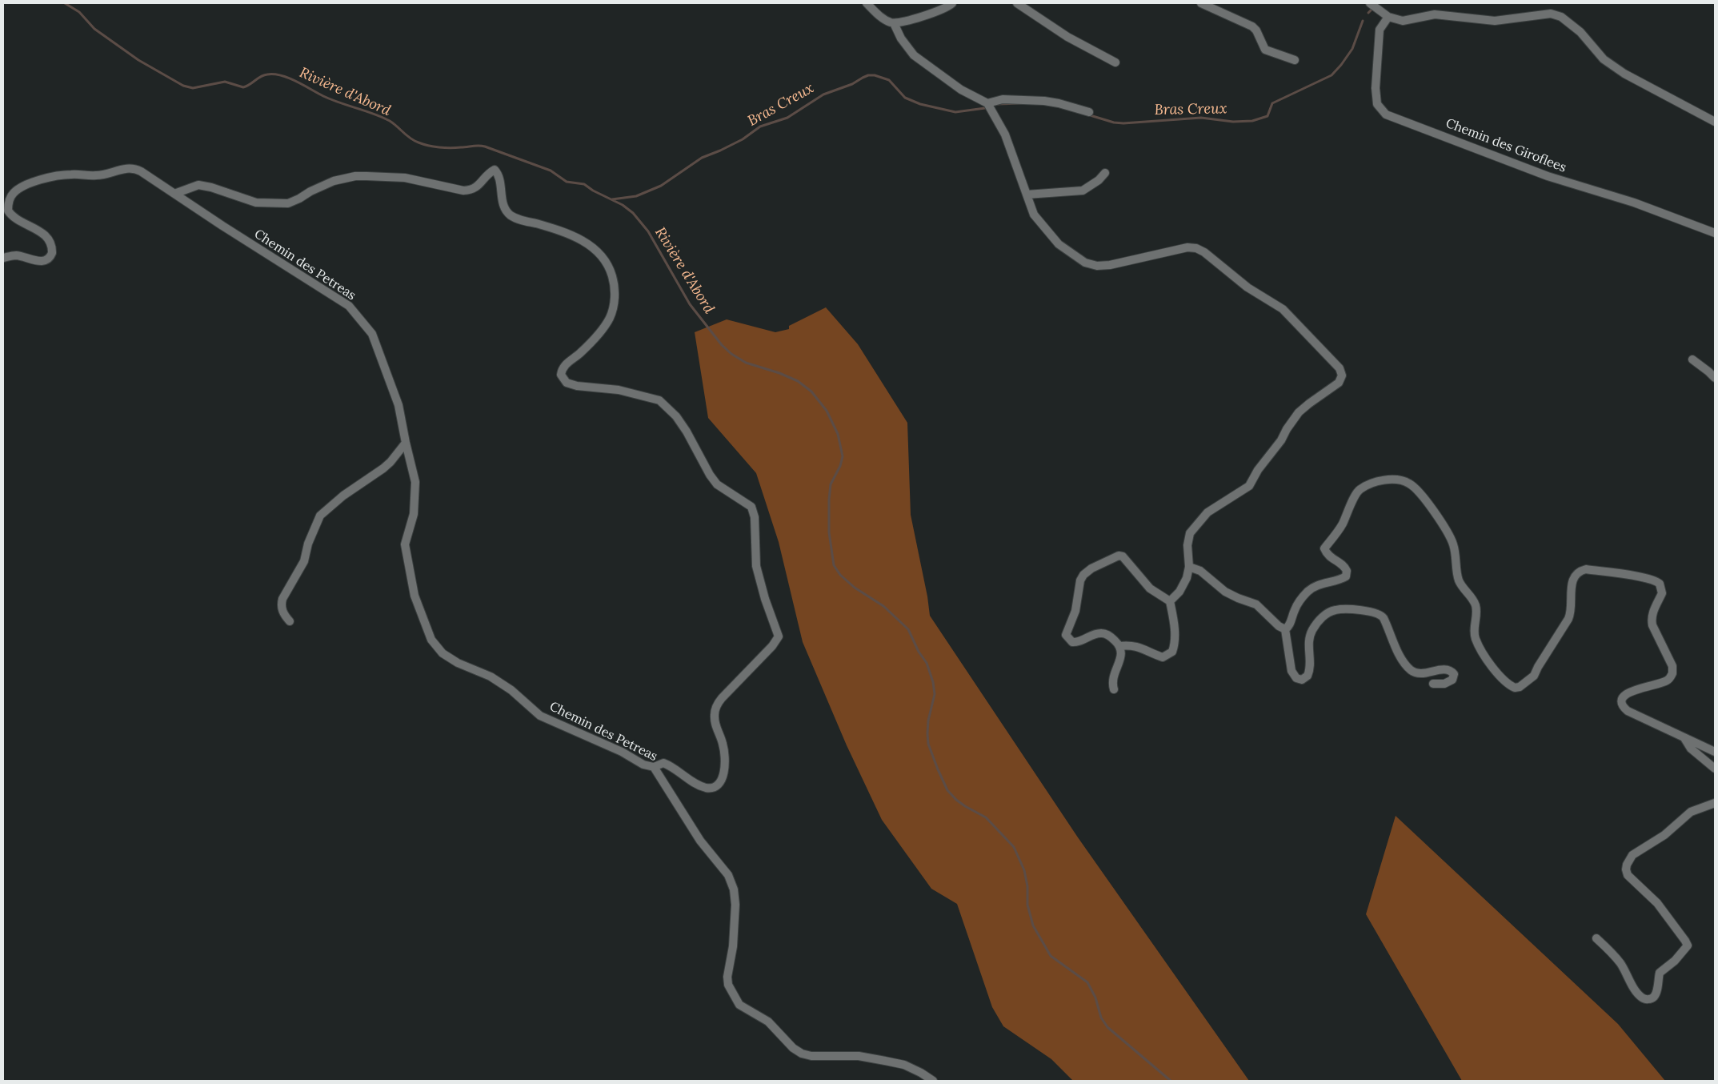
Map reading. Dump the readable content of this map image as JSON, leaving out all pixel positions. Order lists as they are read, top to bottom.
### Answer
{
  "streets": {
    "street": ["Chemin des Giroflees", "Chemin des Petreas"]
  },
  "water": ["Rivière d'Abord", "Bras Creux"]
}
